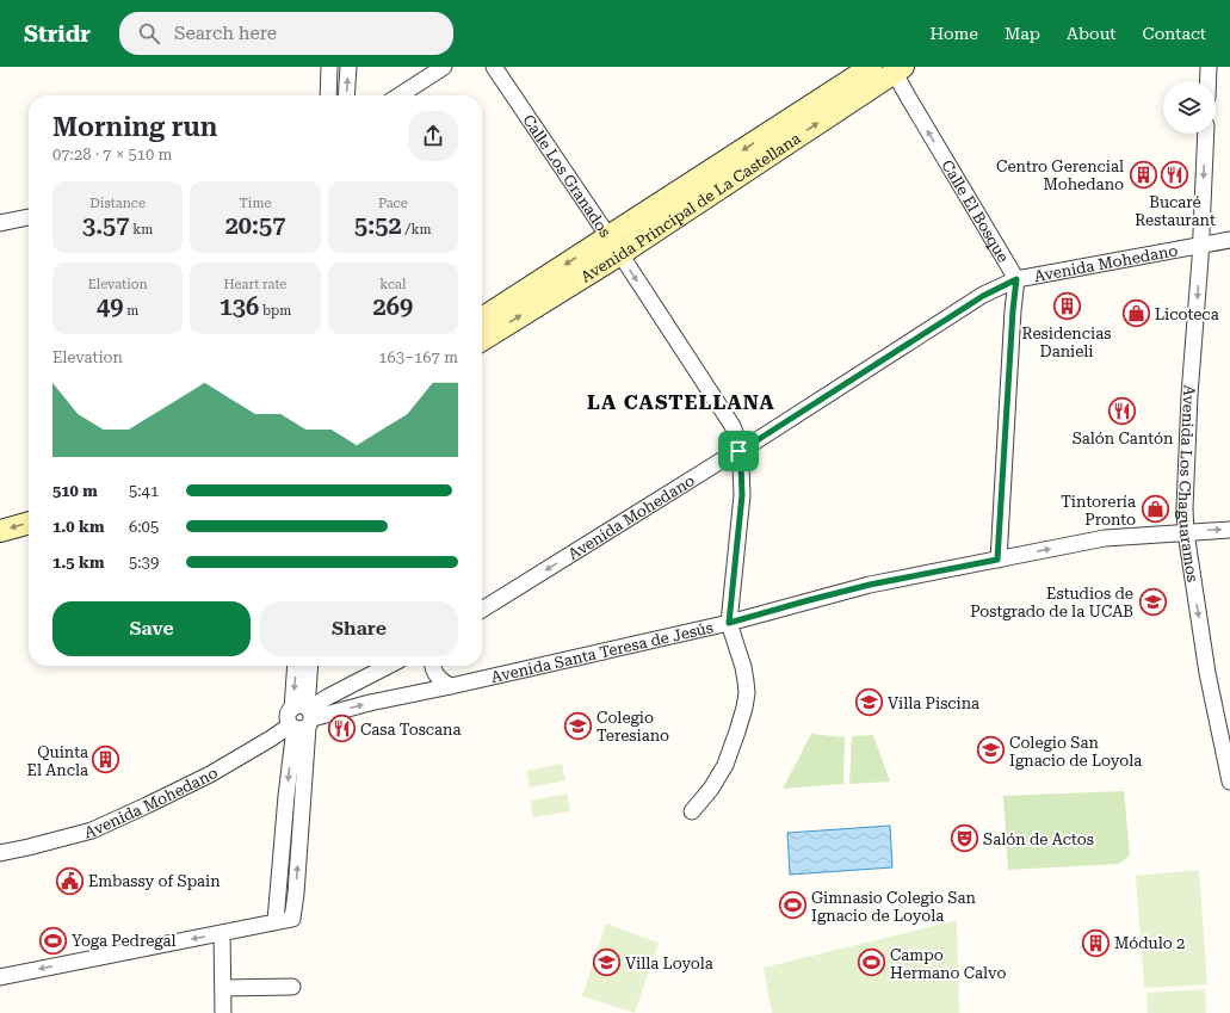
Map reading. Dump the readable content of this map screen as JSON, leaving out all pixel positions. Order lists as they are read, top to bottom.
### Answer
{
  "streets": {
    "street": [
      "Calle Los Granados",
      "Avenida Principal de La Castellana",
      "Calle El Bosque",
      "Avenida Mohedano",
      "Avenida Los Chaguaramos",
      "Avenida Santa Teresa de Jesús"
    ]
  },
  "crossings": [
    ["Calle Los Granados", "Avenida Principal de La Castellana"],
    ["Calle Los Granados", "Avenida Mohedano"],
    ["Calle Los Granados", "Avenida Santa Teresa de Jesús"],
    ["Avenida Principal de La Castellana", "Calle El Bosque"],
    ["Calle El Bosque", "Avenida Mohedano"],
    ["Calle El Bosque", "Avenida Santa Teresa de Jesús"],
    ["Avenida Mohedano", "Avenida Los Chaguaramos"],
    ["Avenida Mohedano", "Avenida Santa Teresa de Jesús"],
    ["Avenida Los Chaguaramos", "Avenida Santa Teresa de Jesús"]
  ],
  "one_way": ["Calle El Bosque", "Avenida Los Chaguaramos", "Avenida Santa Teresa de Jesús"],
  "districts": ["LA CASTELLANA"],
  "places": {
    "building": [
      "Centro Gerencial Mohedano",
      "Residencias Danieli",
      "Quinta El Ancla",
      "Módulo 2"
    ],
    "restaurant": ["Bucaré Restaurant", "Salón Cantón", "Casa Toscana"],
    "shop": ["Licoteca", "Tintorería Pronto"],
    "school or university": [
      "Estudios de Postgrado de la UCAB",
      "Villa Piscina",
      "Colegio Teresiano",
      "Colegio San Ignacio de Loyola",
      "Villa Loyola"
    ],
    "theatre": ["Salón de Actos"],
    "public building": ["Embassy of Spain"],
    "sports": ["Gimnasio Colegio San Ignacio de Loyola", "Yoga Pedregal", "Campo Hermano Calvo"]
  },
  "page": {
    "header": "Stridr",
    "search": "Search here",
    "nav": [
      "Home",
      "Map",
      "About",
      "Contact"
    ],
    "heading": ["Morning run", "07:28 · 7 × 510 m"],
    "stats": [
      ["Distance", "3.57 km"],
      ["Time", "20:57"],
      ["Pace", "5:52 /km"],
      ["Elevation", "49 m"],
      ["Heart rate", "136 bpm"],
      ["kcal", "269"]
    ],
    "chart": ["Elevation", "163–167 m"],
    "list": [
      {
        "name": "510 m",
        "note": "5:41"
      },
      {
        "name": "1.0 km",
        "note": "6:05"
      },
      {
        "name": "1.5 km",
        "note": "5:39"
      }
    ],
    "buttons": ["Save", "Share"]
  }
}
